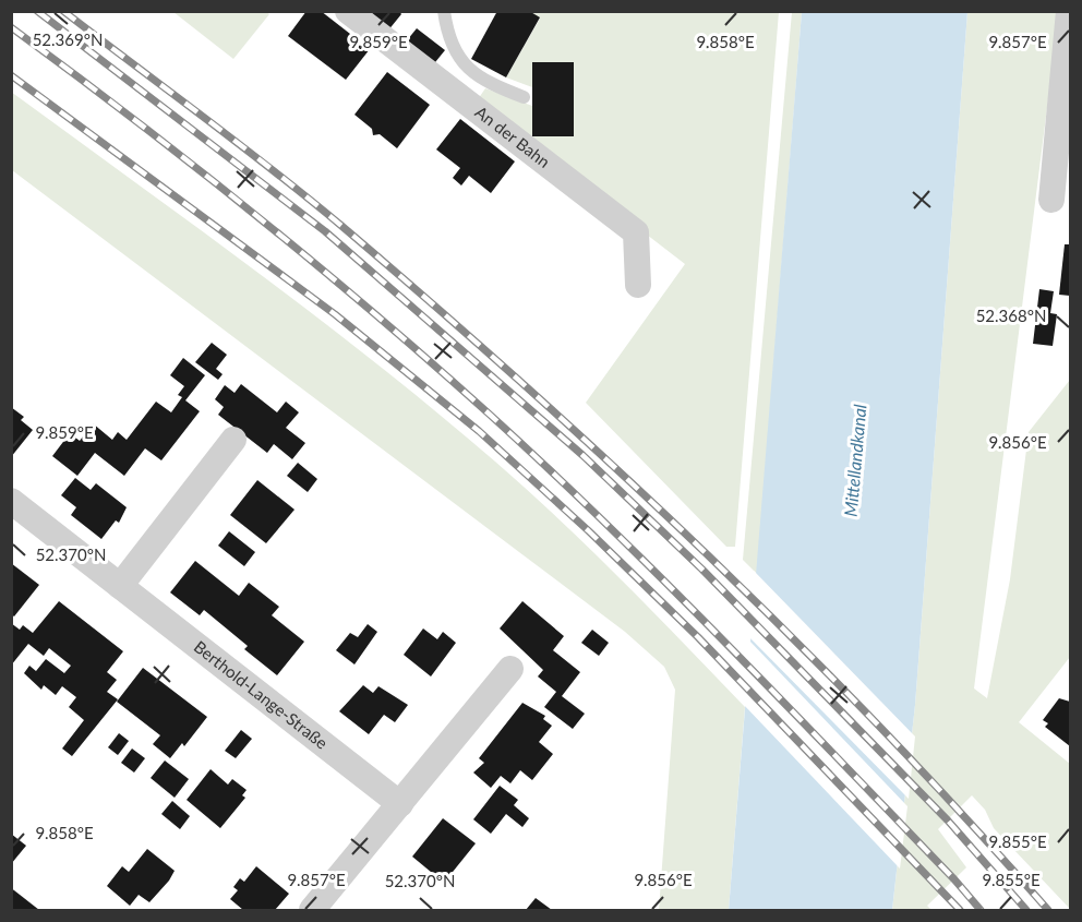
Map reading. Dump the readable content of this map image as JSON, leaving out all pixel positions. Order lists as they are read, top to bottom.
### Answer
{
  "streets": {
    "street": ["An der Bahn", "Berthold-Lange-Straße"]
  },
  "water": ["Mittellandkanal"],
  "coordinates": [
    "52.369°N",
    "9.859°E",
    "9.858°E",
    "9.857°E",
    "52.368°N",
    "9.856°E",
    "52.370°N",
    "9.855°E"
  ]
}
